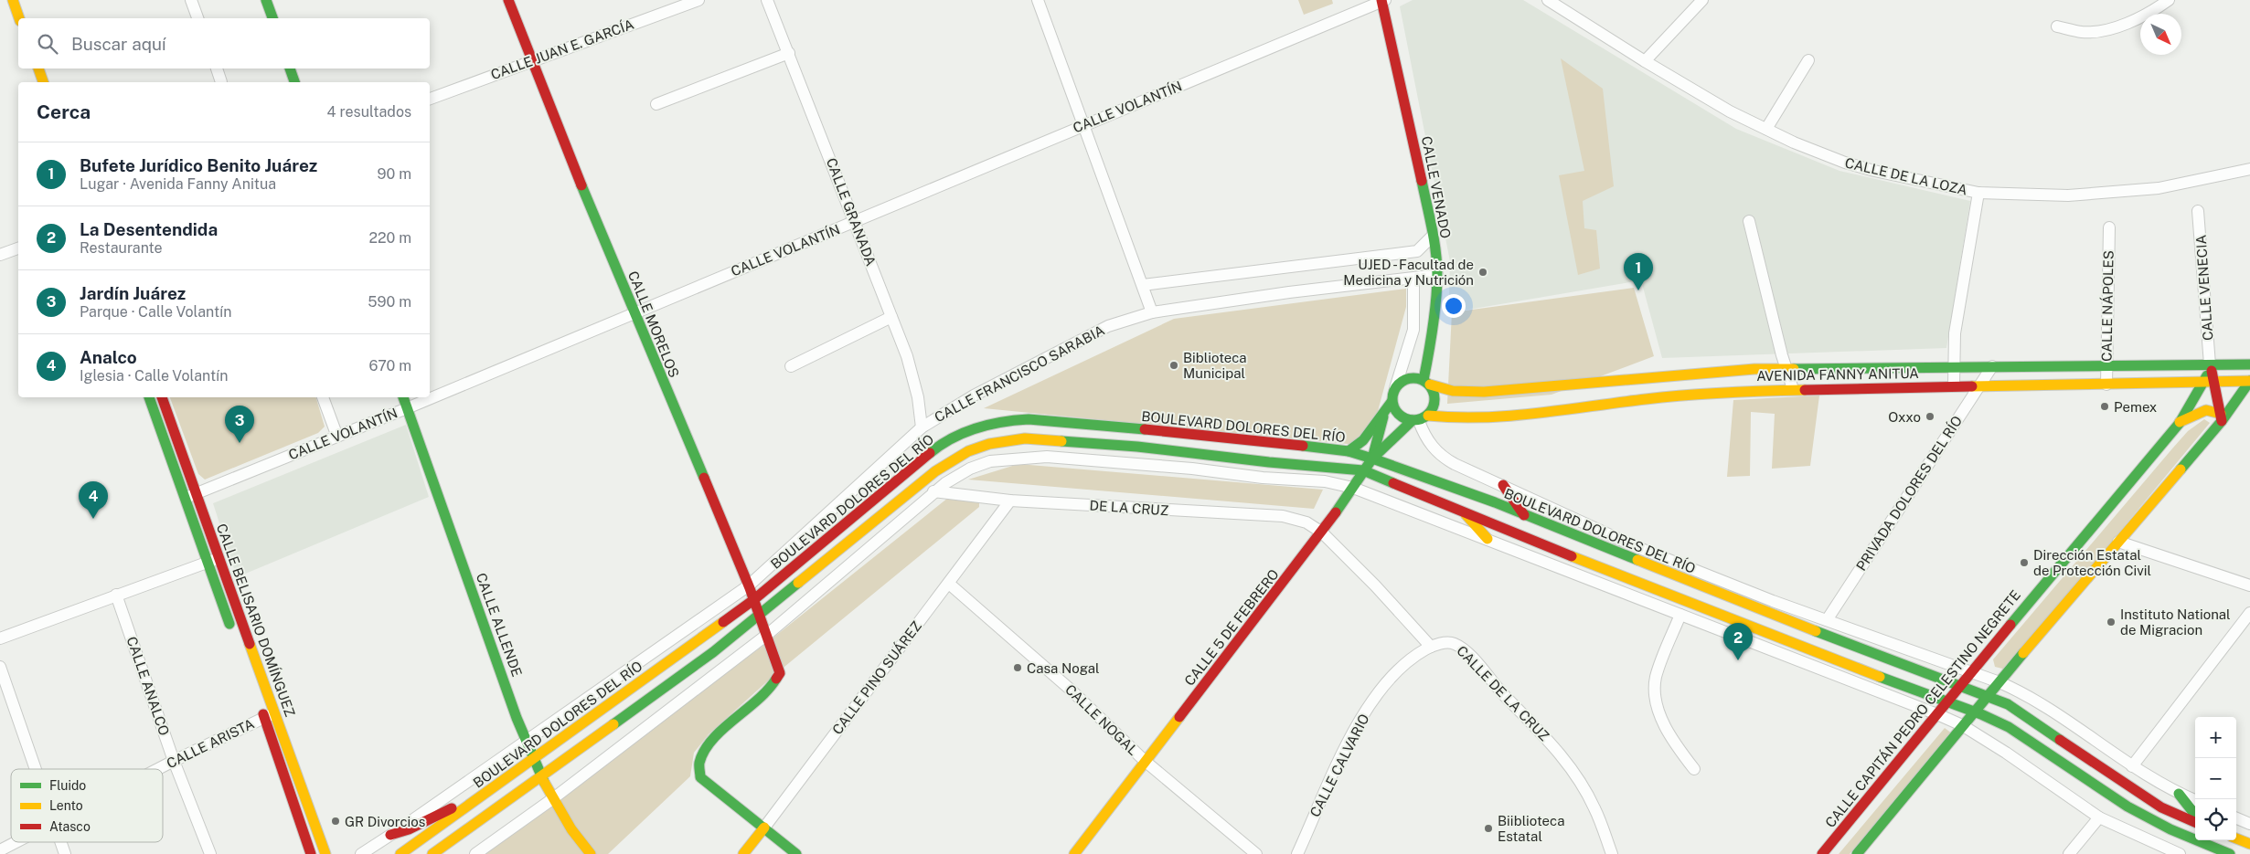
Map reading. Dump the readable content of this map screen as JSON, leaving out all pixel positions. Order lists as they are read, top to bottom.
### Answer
{
  "streets": {
    "main road": [
      "CALLE VENADO",
      "CALLE MORELOS",
      "AVENIDA FANNY ANITUA",
      "BOULEVARD DOLORES DEL RÍO",
      "CALLE BELISARIO DOMÍNGUEZ",
      "CALLE ALLENDE",
      "CALLE 5 DE FEBRERO",
      "CALLE PINO SUÁREZ",
      "CALLE CAPITÁN PEDRO CELESTINO NEGRETE"
    ],
    "street": [
      "CALLE JUAN E. GARCÍA",
      "CALLE VOLANTÍN",
      "CALLE DE LA LOZA",
      "CALLE GRANADA",
      "CALLE VENECIA",
      "CALLE NÁPOLES",
      "CALLE FRANCISCO SARABIA",
      "PRIVADA DOLORES DEL RÍO",
      "DE LA CRUZ",
      "CALLE ANALCO",
      "CALLE DE LA CRUZ",
      "CALLE NOGAL",
      "CALLE ARISTA",
      "CALLE CALVARIO"
    ]
  },
  "crossings": [
    ["CALLE JUAN E. GARCÍA", "CALLE MORELOS"],
    ["CALLE VOLANTÍN", "CALLE VENADO"],
    ["CALLE VOLANTÍN", "CALLE GRANADA"],
    ["CALLE VOLANTÍN", "CALLE MORELOS"],
    ["CALLE VOLANTÍN", "CALLE BELISARIO DOMÍNGUEZ"],
    ["CALLE VOLANTÍN", "CALLE ALLENDE"],
    ["CALLE VENADO", "CALLE FRANCISCO SARABIA"],
    ["CALLE VENADO", "AVENIDA FANNY ANITUA"],
    ["CALLE VENADO", "CALLE 5 DE FEBRERO"],
    ["CALLE GRANADA", "CALLE FRANCISCO SARABIA"],
    ["CALLE VENECIA", "AVENIDA FANNY ANITUA"],
    ["CALLE VENECIA", "CALLE CAPITÁN PEDRO CELESTINO NEGRETE"],
    ["CALLE NÁPOLES", "AVENIDA FANNY ANITUA"],
    ["CALLE MORELOS", "CALLE FRANCISCO SARABIA"],
    ["CALLE MORELOS", "BOULEVARD DOLORES DEL RÍO"],
    ["CALLE MORELOS", "CALLE PINO SUÁREZ"],
    ["CALLE FRANCISCO SARABIA", "CALLE ALLENDE"],
    ["AVENIDA FANNY ANITUA", "PRIVADA DOLORES DEL RÍO"],
    ["AVENIDA FANNY ANITUA", "CALLE 5 DE FEBRERO"],
    ["AVENIDA FANNY ANITUA", "CALLE CAPITÁN PEDRO CELESTINO NEGRETE"],
    ["BOULEVARD DOLORES DEL RÍO", "CALLE ALLENDE"],
    ["BOULEVARD DOLORES DEL RÍO", "CALLE 5 DE FEBRERO"],
    ["BOULEVARD DOLORES DEL RÍO", "CALLE CAPITÁN PEDRO CELESTINO NEGRETE"],
    ["DE LA CRUZ", "CALLE 5 DE FEBRERO"],
    ["DE LA CRUZ", "CALLE PINO SUÁREZ"],
    ["CALLE BELISARIO DOMÍNGUEZ", "CALLE ARISTA"],
    ["CALLE 5 DE FEBRERO", "CALLE NOGAL"],
    ["CALLE PINO SUÁREZ", "CALLE NOGAL"],
    ["CALLE ANALCO", "CALLE ARISTA"],
    ["CALLE DE LA CRUZ", "CALLE CALVARIO"]
  ],
  "places": [
    "UJED - Facultad de Medicina y Nutrición",
    "Biblioteca Municipal",
    "Pemex",
    "Oxxo",
    "Dirección Estatal de Protección Civil",
    "Instituto National de Migracion",
    "Casa Nogal",
    "GR Divorcios",
    "Biiblioteca Estatal"
  ],
  "legend": ["Fluido", "Lento", "Atasco"],
  "north": "bottom right",
  "page": {
    "search": "Buscar aquí",
    "heading": ["Cerca", "4 resultados"],
    "list": [
      {
        "mark": "1",
        "name": "Bufete Jurídico Benito Juárez",
        "note": "Lugar · Avenida Fanny Anitua",
        "value": "90 m"
      },
      {
        "mark": "2",
        "name": "La Desentendida",
        "note": "Restaurante",
        "value": "220 m"
      },
      {
        "mark": "3",
        "name": "Jardín Juárez",
        "note": "Parque · Calle Volantín",
        "value": "590 m"
      },
      {
        "mark": "4",
        "name": "Analco",
        "note": "Iglesia · Calle Volantín",
        "value": "670 m"
      }
    ],
    "pins": [
      "1",
      "3",
      "4",
      "2"
    ],
    "map_buttons": ["+", "−"]
  }
}
